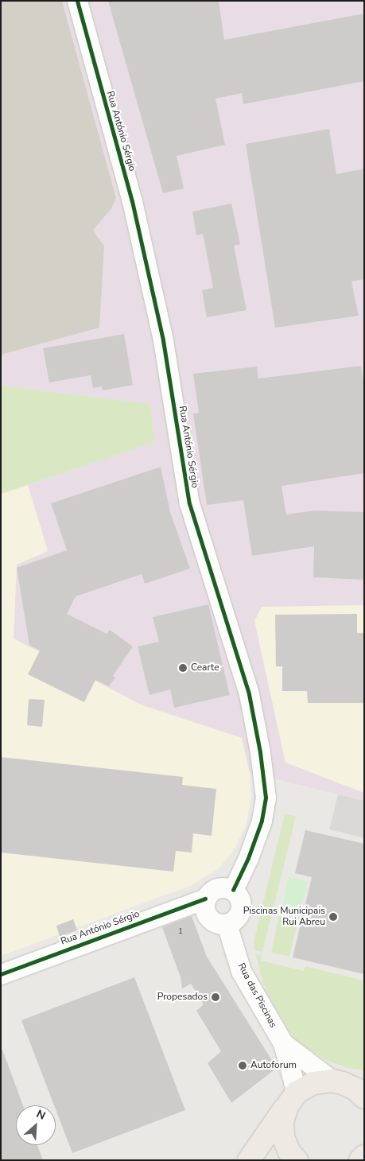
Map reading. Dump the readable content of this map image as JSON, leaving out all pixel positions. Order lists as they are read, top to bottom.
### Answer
{
  "streets": {
    "street": ["Rua António Sérgio", "Rua das Piscinas"]
  },
  "crossings": [
    ["Rua António Sérgio", "Rua das Piscinas"]
  ],
  "places": [
    "Cearte",
    "Piscinas Municipais Rui Abreu",
    "Propesados",
    "Autoforum"
  ],
  "house_numbers": ["1"],
  "north": "top right"
}
